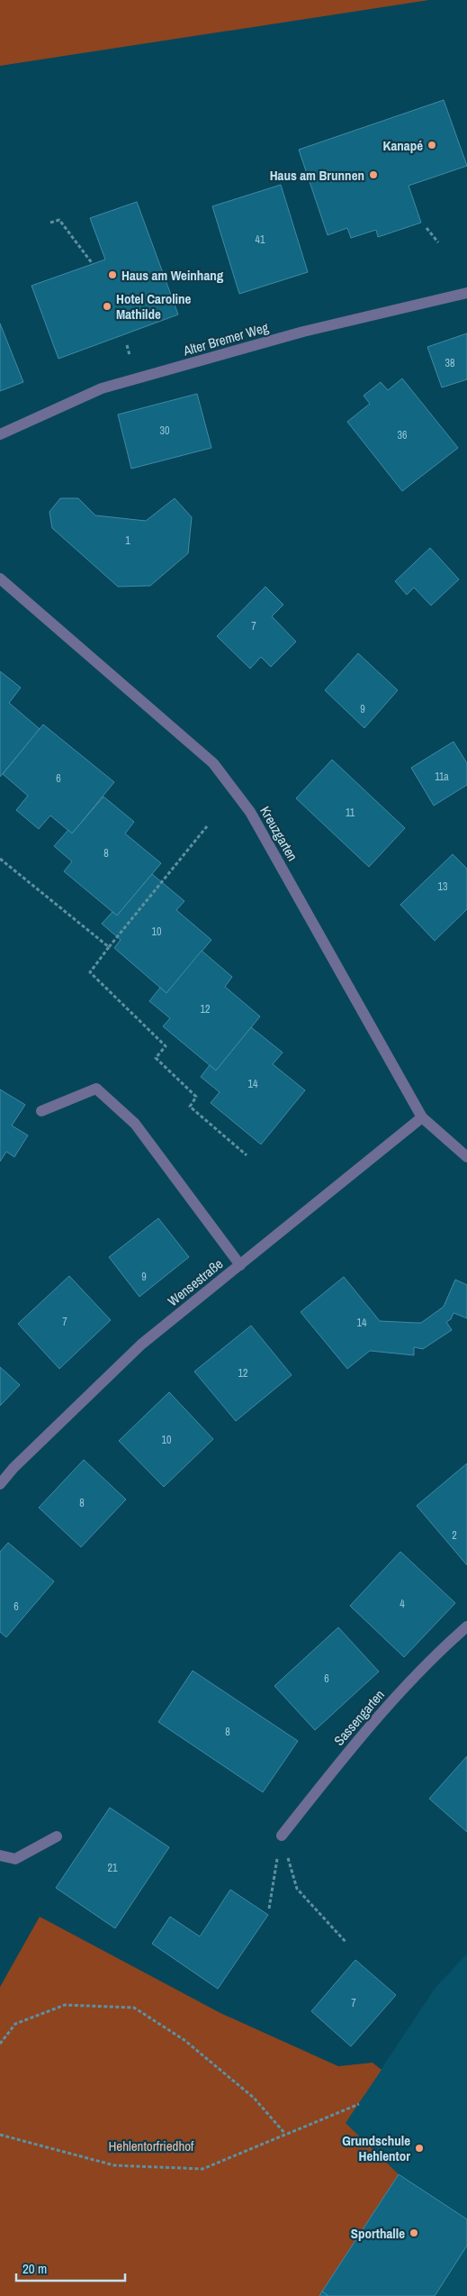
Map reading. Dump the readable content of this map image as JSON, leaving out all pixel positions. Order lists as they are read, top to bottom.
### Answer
{
  "streets": {
    "street": [
      "Alter Bremer Weg",
      "Kreuzgarten",
      "Wensestraße",
      "Sassengarten"
    ]
  },
  "crossings": [
    ["Kreuzgarten", "Wensestraße"]
  ],
  "parks": ["Hehlentorfriedhof"],
  "places": [
    "Kanapé",
    "Haus am Brunnen",
    "Haus am Weinhang",
    "Hotel Caroline Mathilde",
    "Grundschule Hehlentor",
    "Sporthalle"
  ],
  "house_numbers": [
    "41",
    "38",
    "30",
    "36",
    "1",
    "7",
    "9",
    "11a",
    "6",
    "11",
    "8",
    "13",
    "10",
    "12",
    "14",
    "9",
    "7",
    "14",
    "12",
    "10",
    "8",
    "2",
    "4",
    "6",
    "6",
    "8",
    "21",
    "7"
  ],
  "scale_bar": "20 m"
}
